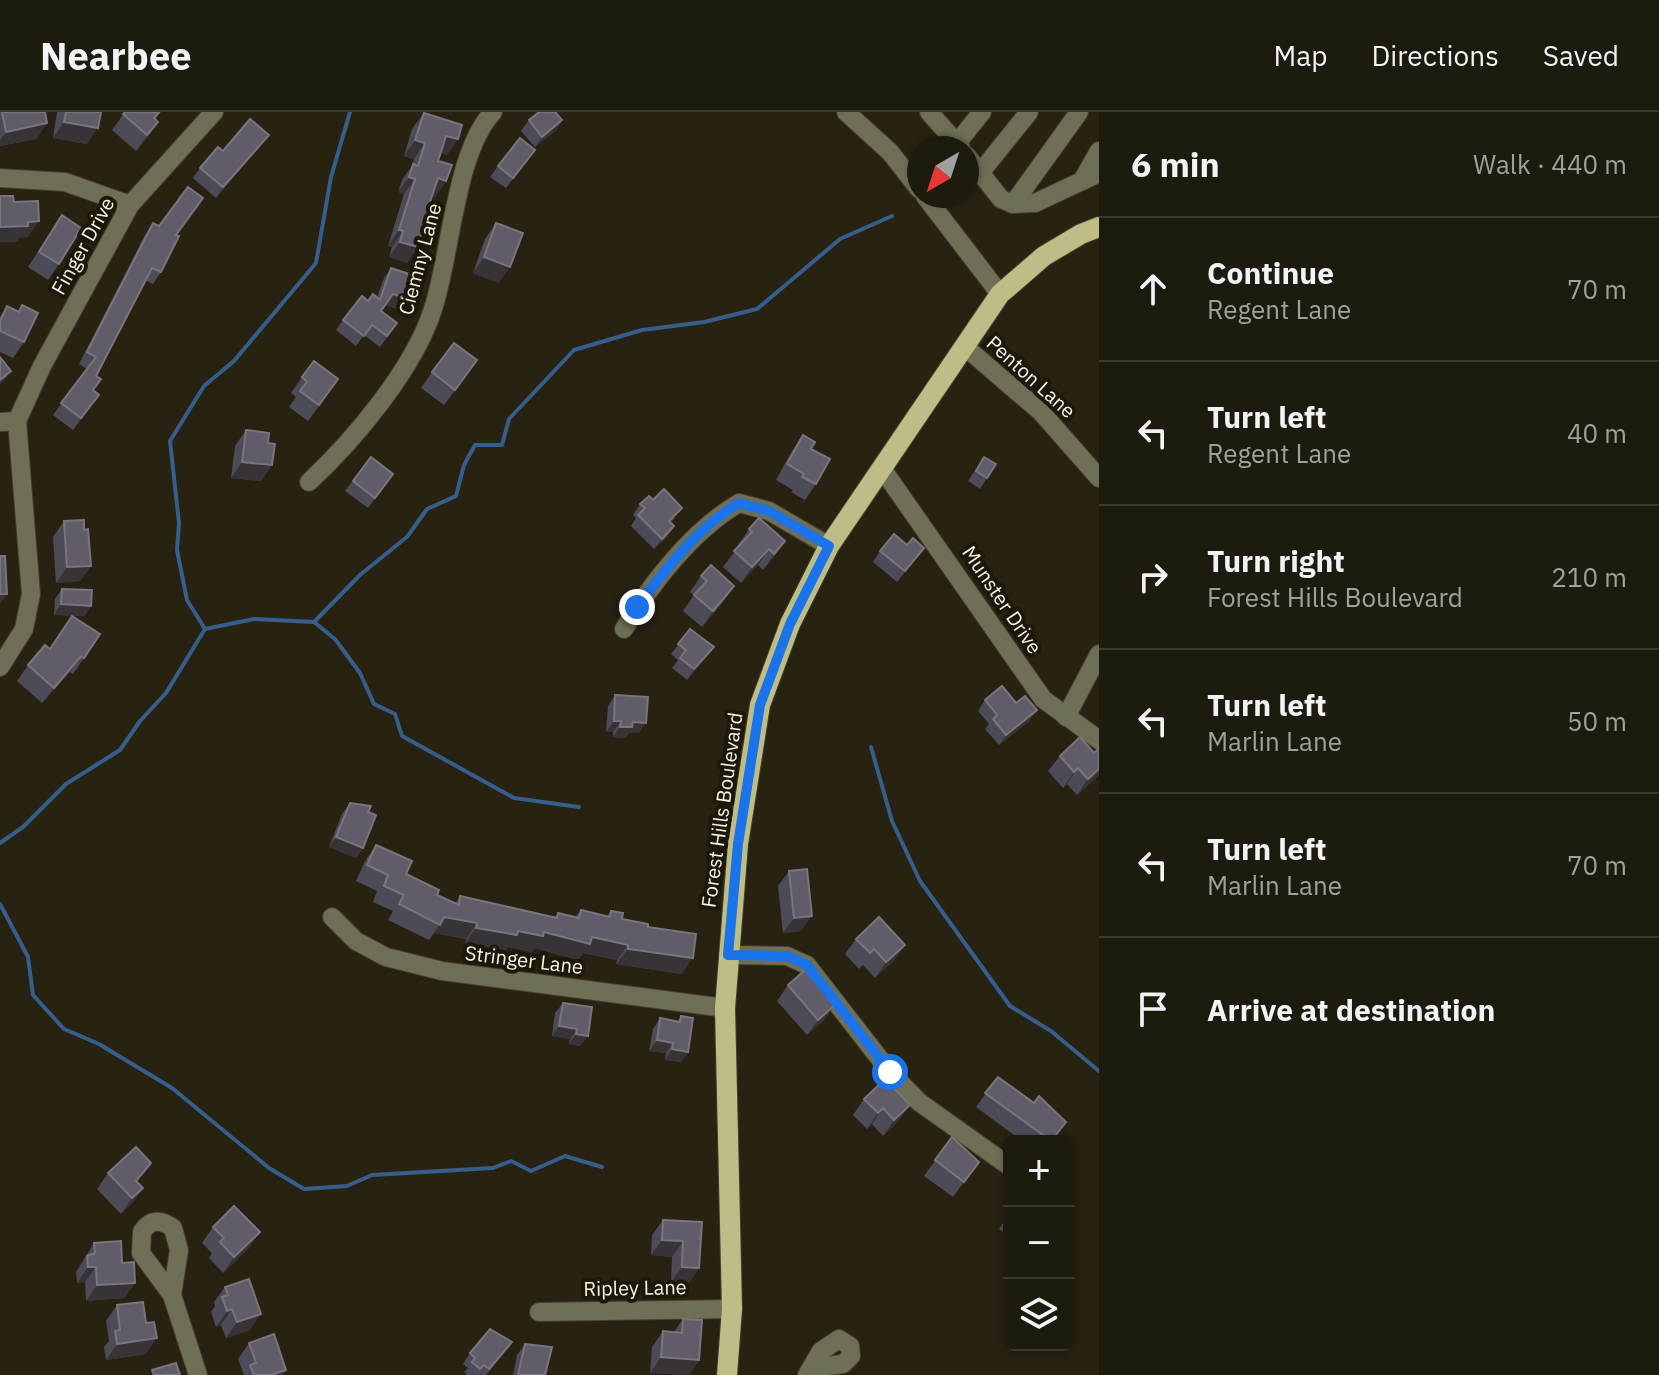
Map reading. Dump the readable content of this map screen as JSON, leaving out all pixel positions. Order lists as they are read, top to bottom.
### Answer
{
  "streets": {
    "main road": ["Forest Hills Boulevard"],
    "street": [
      "Finger Drive",
      "Ciemny Lane",
      "Penton Lane",
      "Munster Drive",
      "Stringer Lane",
      "Ripley Lane"
    ]
  },
  "crossings": [
    ["Penton Lane", "Forest Hills Boulevard"],
    ["Munster Drive", "Forest Hills Boulevard"],
    ["Forest Hills Boulevard", "Stringer Lane"],
    ["Forest Hills Boulevard", "Ripley Lane"]
  ],
  "north": "bottom left",
  "page": {
    "header": "Nearbee",
    "nav": ["Map", "Directions", "Saved"],
    "heading": ["6 min", "Walk · 440 m"],
    "list": [
      ["Continue", "Regent Lane", "70 m"],
      ["Turn left", "Regent Lane", "40 m"],
      ["Turn right", "Forest Hills Boulevard", "210 m"],
      ["Turn left", "Marlin Lane", "50 m"],
      ["Turn left", "Marlin Lane", "70 m"],
      "Arrive at destination"
    ],
    "map_buttons": ["+", "−"]
  }
}
